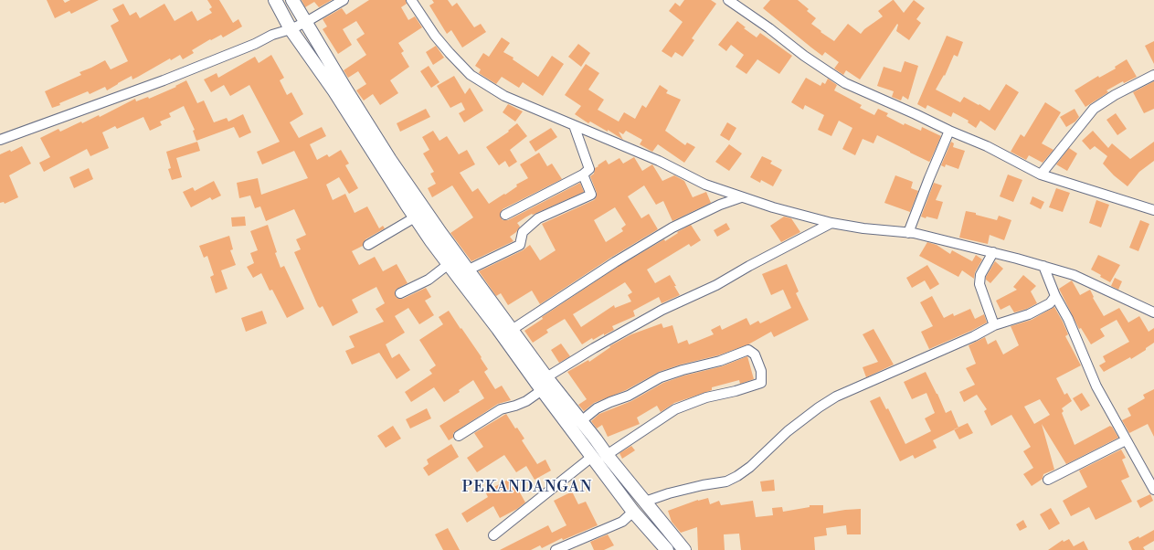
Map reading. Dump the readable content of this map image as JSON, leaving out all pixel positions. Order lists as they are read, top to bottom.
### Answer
{
  "districts": ["PEKANDANGAN"]
}
